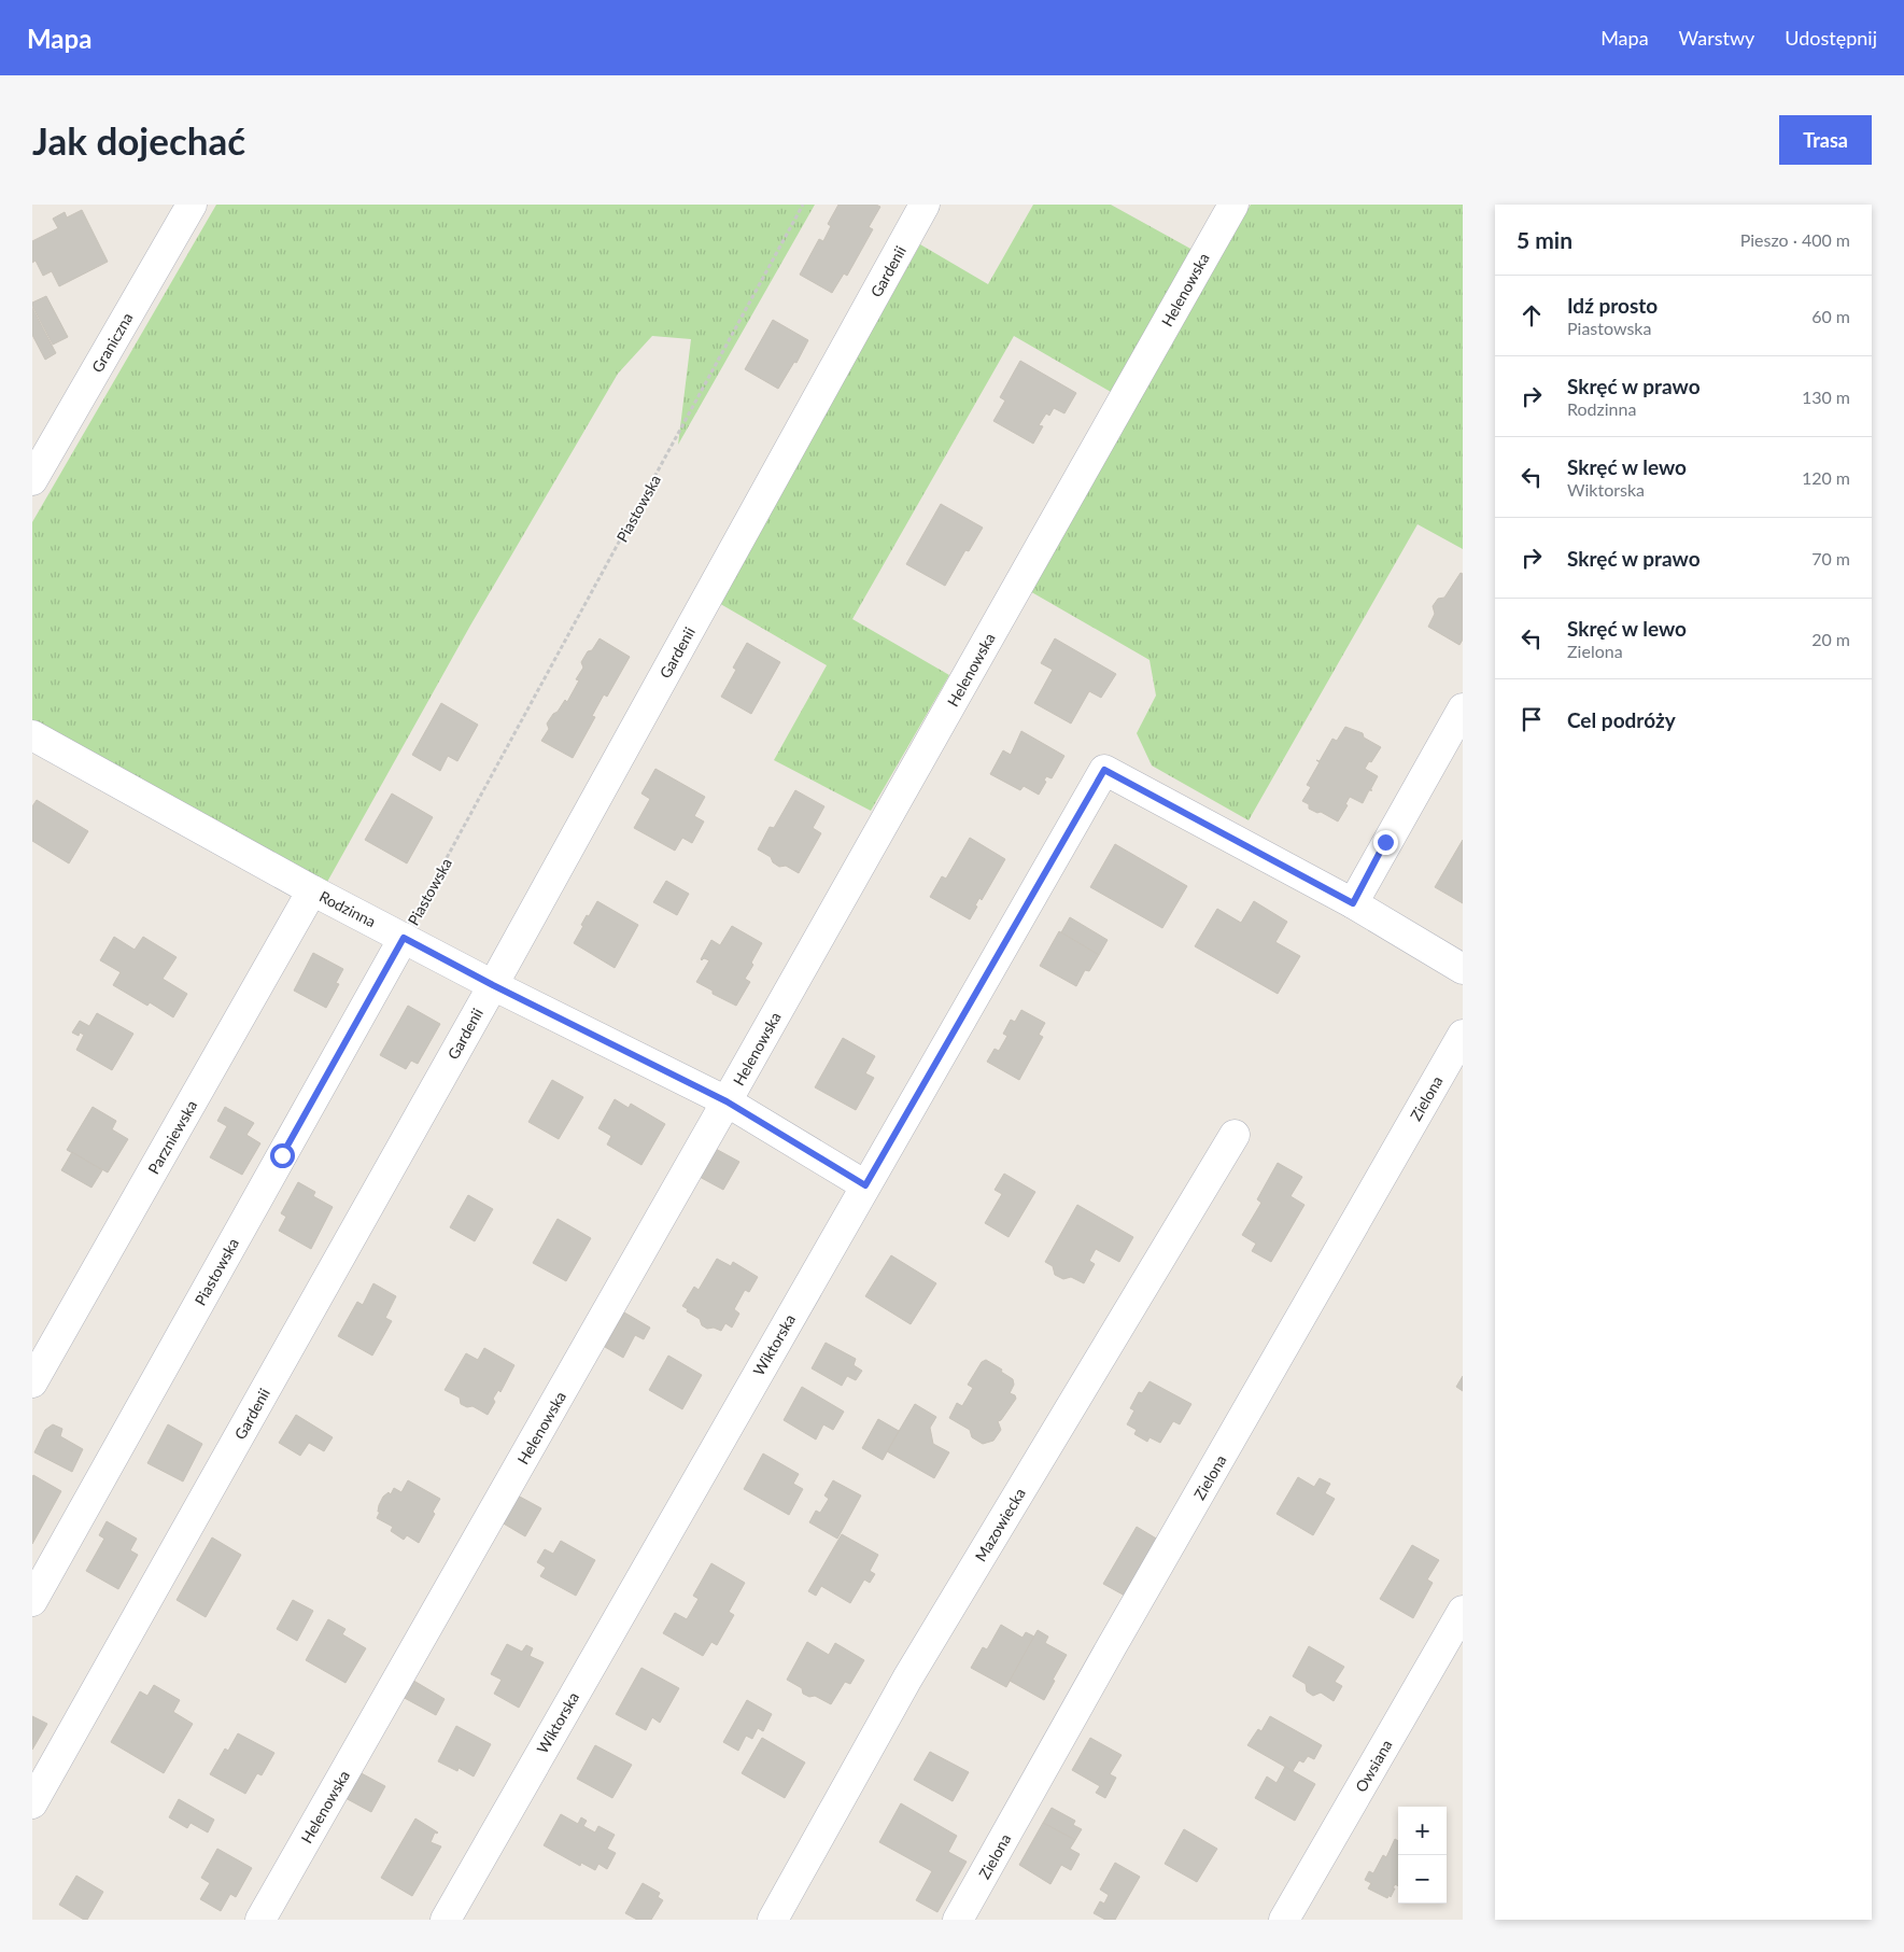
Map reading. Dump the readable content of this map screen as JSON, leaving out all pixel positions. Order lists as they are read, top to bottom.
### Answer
{
  "streets": {
    "street": [
      "Gardenii",
      "Helenowska",
      "Graniczna",
      "Piastowska",
      "Rodzinna",
      "Zielona",
      "Parzniewska",
      "Wiktorska",
      "Mazowiecka",
      "Owsiana"
    ]
  },
  "crossings": [
    ["Gardenii", "Rodzinna"],
    ["Helenowska", "Rodzinna"],
    ["Piastowska", "Rodzinna"],
    ["Rodzinna", "Parzniewska"],
    ["Rodzinna", "Wiktorska"]
  ],
  "page": {
    "header": "Mapa",
    "nav": ["Mapa", "Warstwy", "Udostępnij"],
    "buttons": "Trasa",
    "title": "Jak dojechać",
    "heading": ["5 min", "Pieszo · 400 m"],
    "list": [
      ["Idź prosto", "Piastowska", "60 m"],
      ["Skręć w prawo", "Rodzinna", "130 m"],
      ["Skręć w lewo", "Wiktorska", "120 m"],
      ["Skręć w prawo", "70 m"],
      ["Skręć w lewo", "Zielona", "20 m"],
      "Cel podróży"
    ],
    "map_buttons": ["+", "−"]
  }
}
